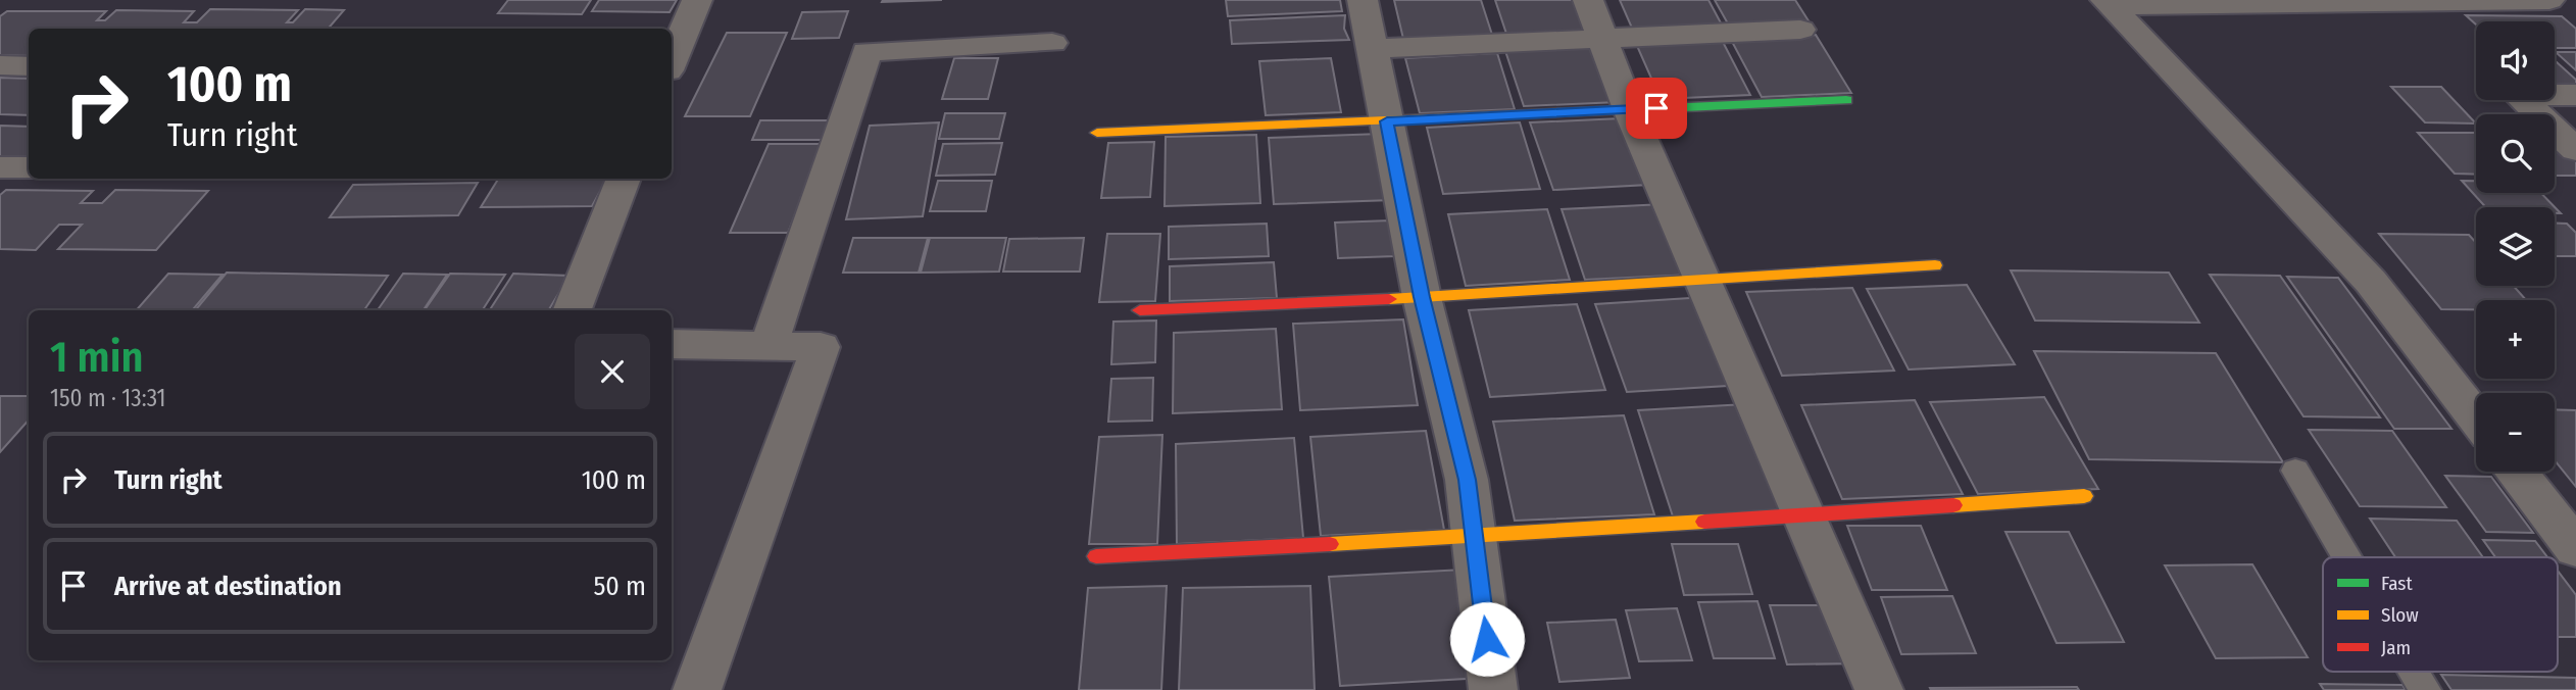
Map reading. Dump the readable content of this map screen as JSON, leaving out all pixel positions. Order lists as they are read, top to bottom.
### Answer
{
  "legend": ["Fast", "Slow", "Jam"],
  "page": {
    "map_buttons": ["+", "−"],
    "turn": ["100 m", "Turn right"],
    "heading": ["1 min", "150 m · 13:31"],
    "list": [
      {
        "name": "Turn right",
        "value": "100 m"
      },
      {
        "name": "Arrive at destination",
        "value": "50 m"
      }
    ]
  }
}
